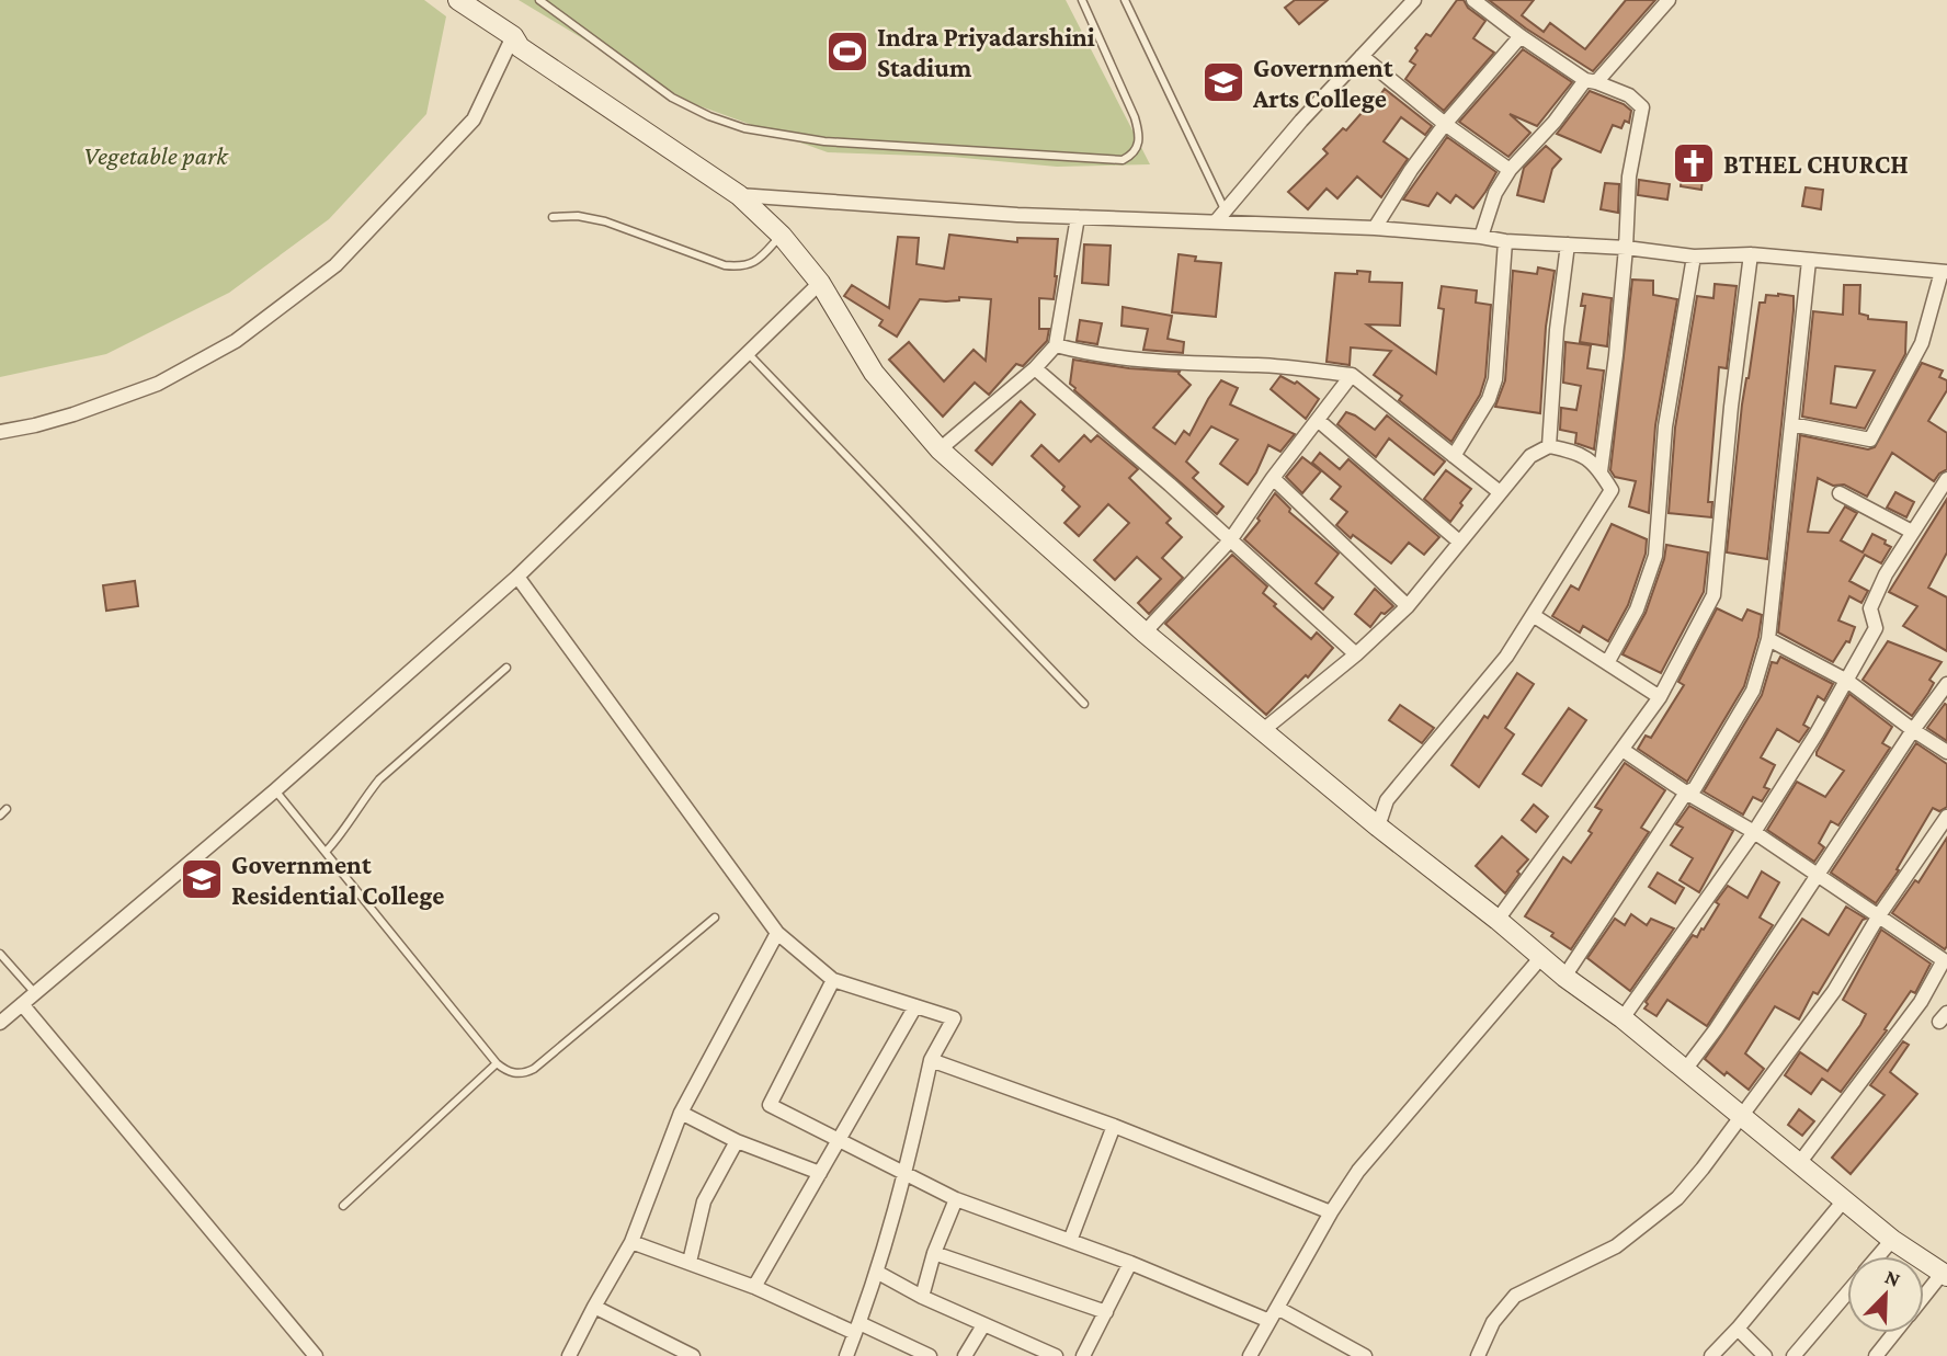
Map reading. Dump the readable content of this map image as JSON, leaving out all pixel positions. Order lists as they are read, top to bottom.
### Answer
{
  "parks": ["Vegetable park"],
  "places": {
    "sports": ["Indra Priyadarshini Stadium"],
    "school or university": ["Government Arts College", "Government Residential College"],
    "church": ["BTHEL CHURCH"]
  },
  "north": "top right"
}
